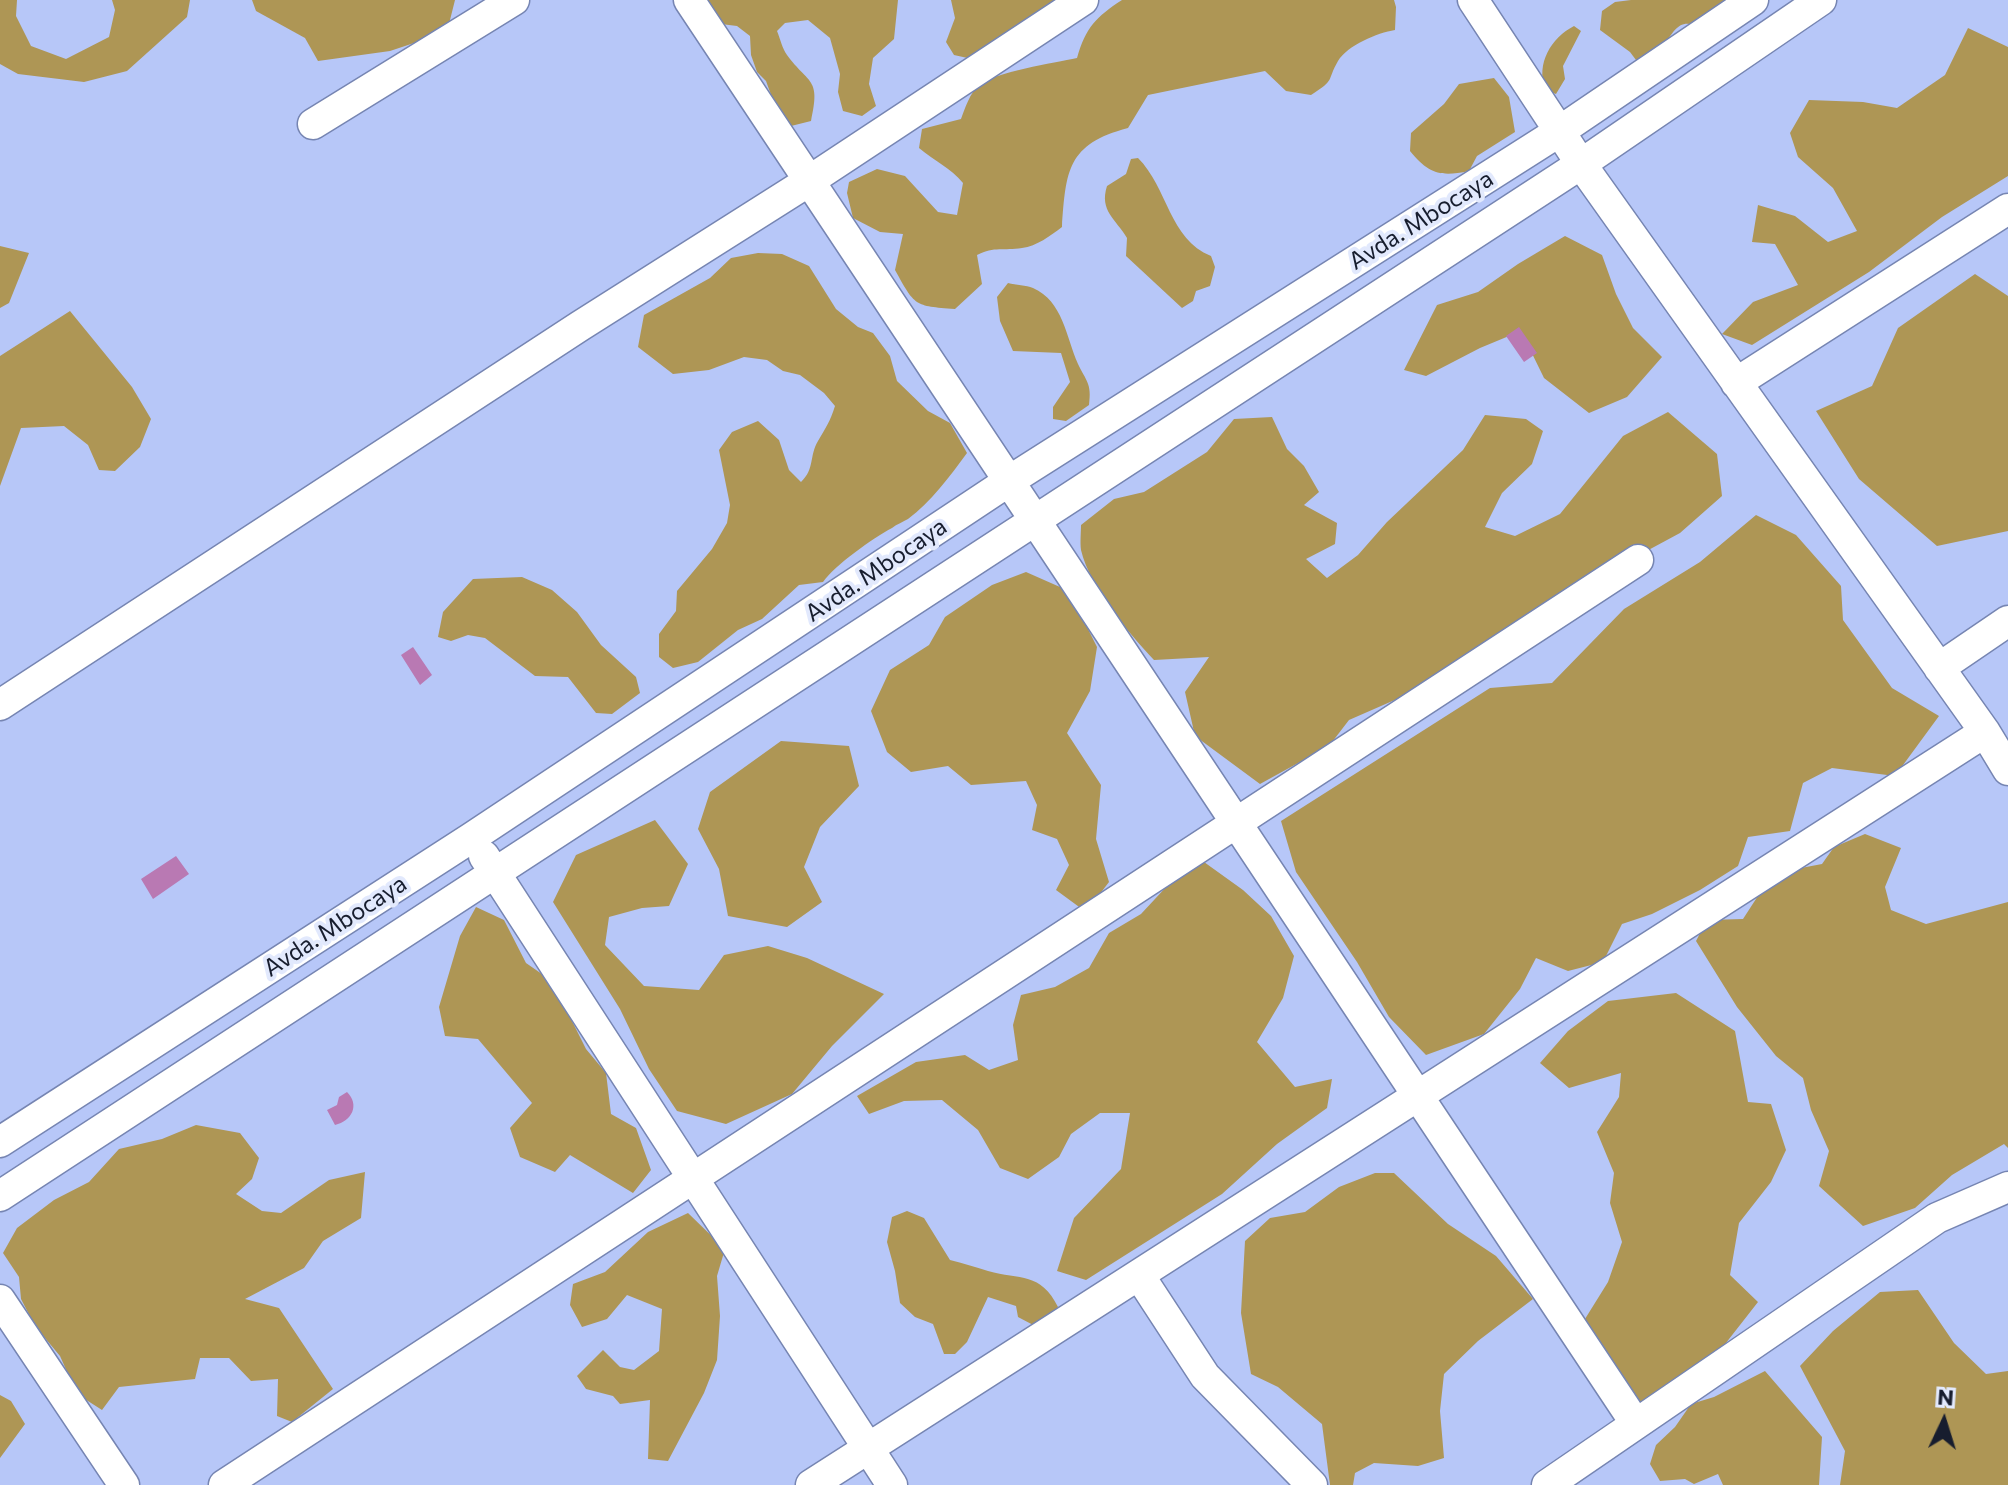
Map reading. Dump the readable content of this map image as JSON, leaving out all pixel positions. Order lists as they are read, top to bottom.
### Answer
{
  "streets": {
    "street": ["Avda. Mbocaya"]
  },
  "north": "top"
}
